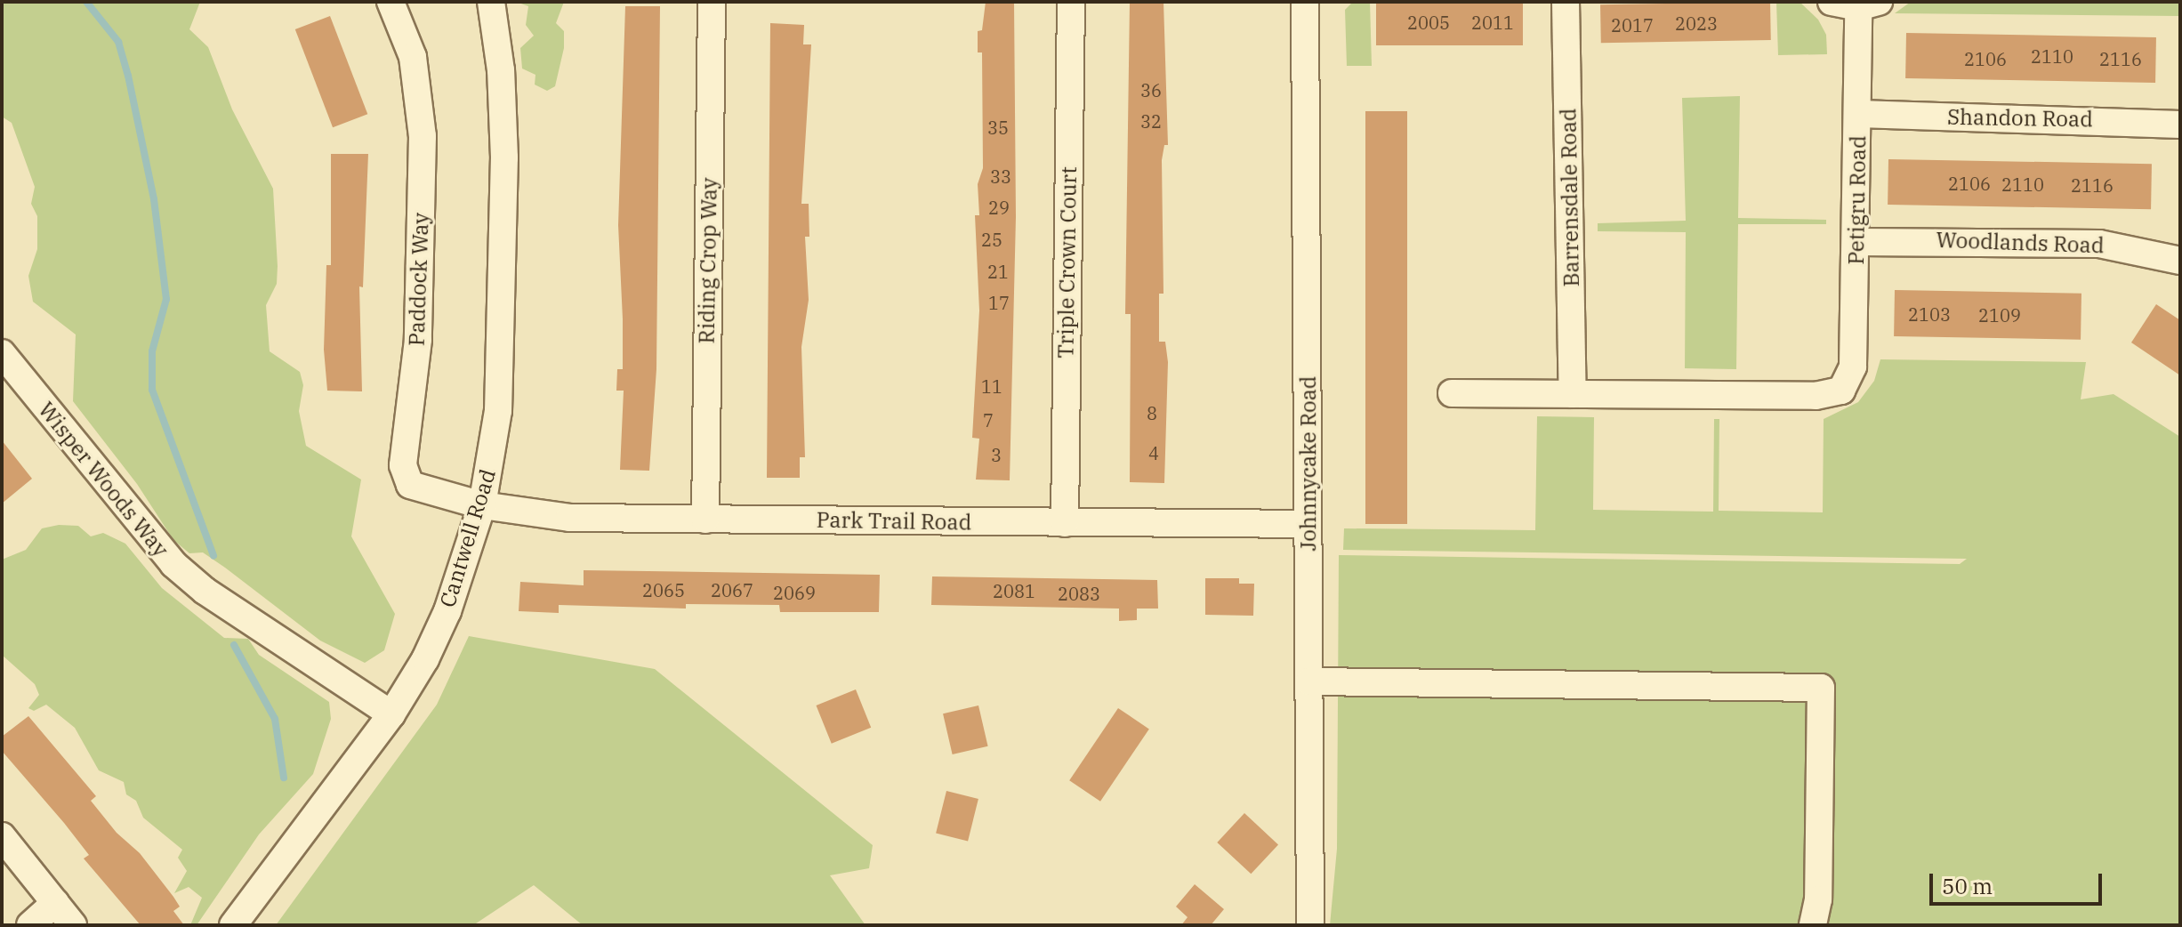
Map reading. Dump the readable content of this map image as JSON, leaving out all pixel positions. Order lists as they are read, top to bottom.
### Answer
{
  "streets": {
    "street": [
      "Shandon Road",
      "Barrensdale Road",
      "Petigru Road",
      "Woodlands Road",
      "Riding Crop Way",
      "Triple Crown Court",
      "Paddock Way",
      "Johnnycake Road",
      "Wisper Woods Way",
      "Park Trail Road",
      "Cantwell Road"
    ]
  },
  "crossings": [
    ["Shandon Road", "Petigru Road"],
    ["Barrensdale Road", "Petigru Road"],
    ["Petigru Road", "Woodlands Road"],
    ["Riding Crop Way", "Park Trail Road"],
    ["Triple Crown Court", "Park Trail Road"],
    ["Paddock Way", "Park Trail Road"],
    ["Paddock Way", "Cantwell Road"],
    ["Johnnycake Road", "Park Trail Road"],
    ["Wisper Woods Way", "Cantwell Road"],
    ["Park Trail Road", "Cantwell Road"]
  ],
  "house_numbers": [
    "2005",
    "2011",
    "2023",
    "2017",
    "2110",
    "2106",
    "2116",
    "36",
    "32",
    "35",
    "33",
    "2106",
    "2110",
    "2116",
    "29",
    "25",
    "21",
    "17",
    "2103",
    "2109",
    "11",
    "8",
    "7",
    "4",
    "3",
    "2065",
    "2067",
    "2081",
    "2069",
    "2083"
  ],
  "scale_bar": "50 m"
}
